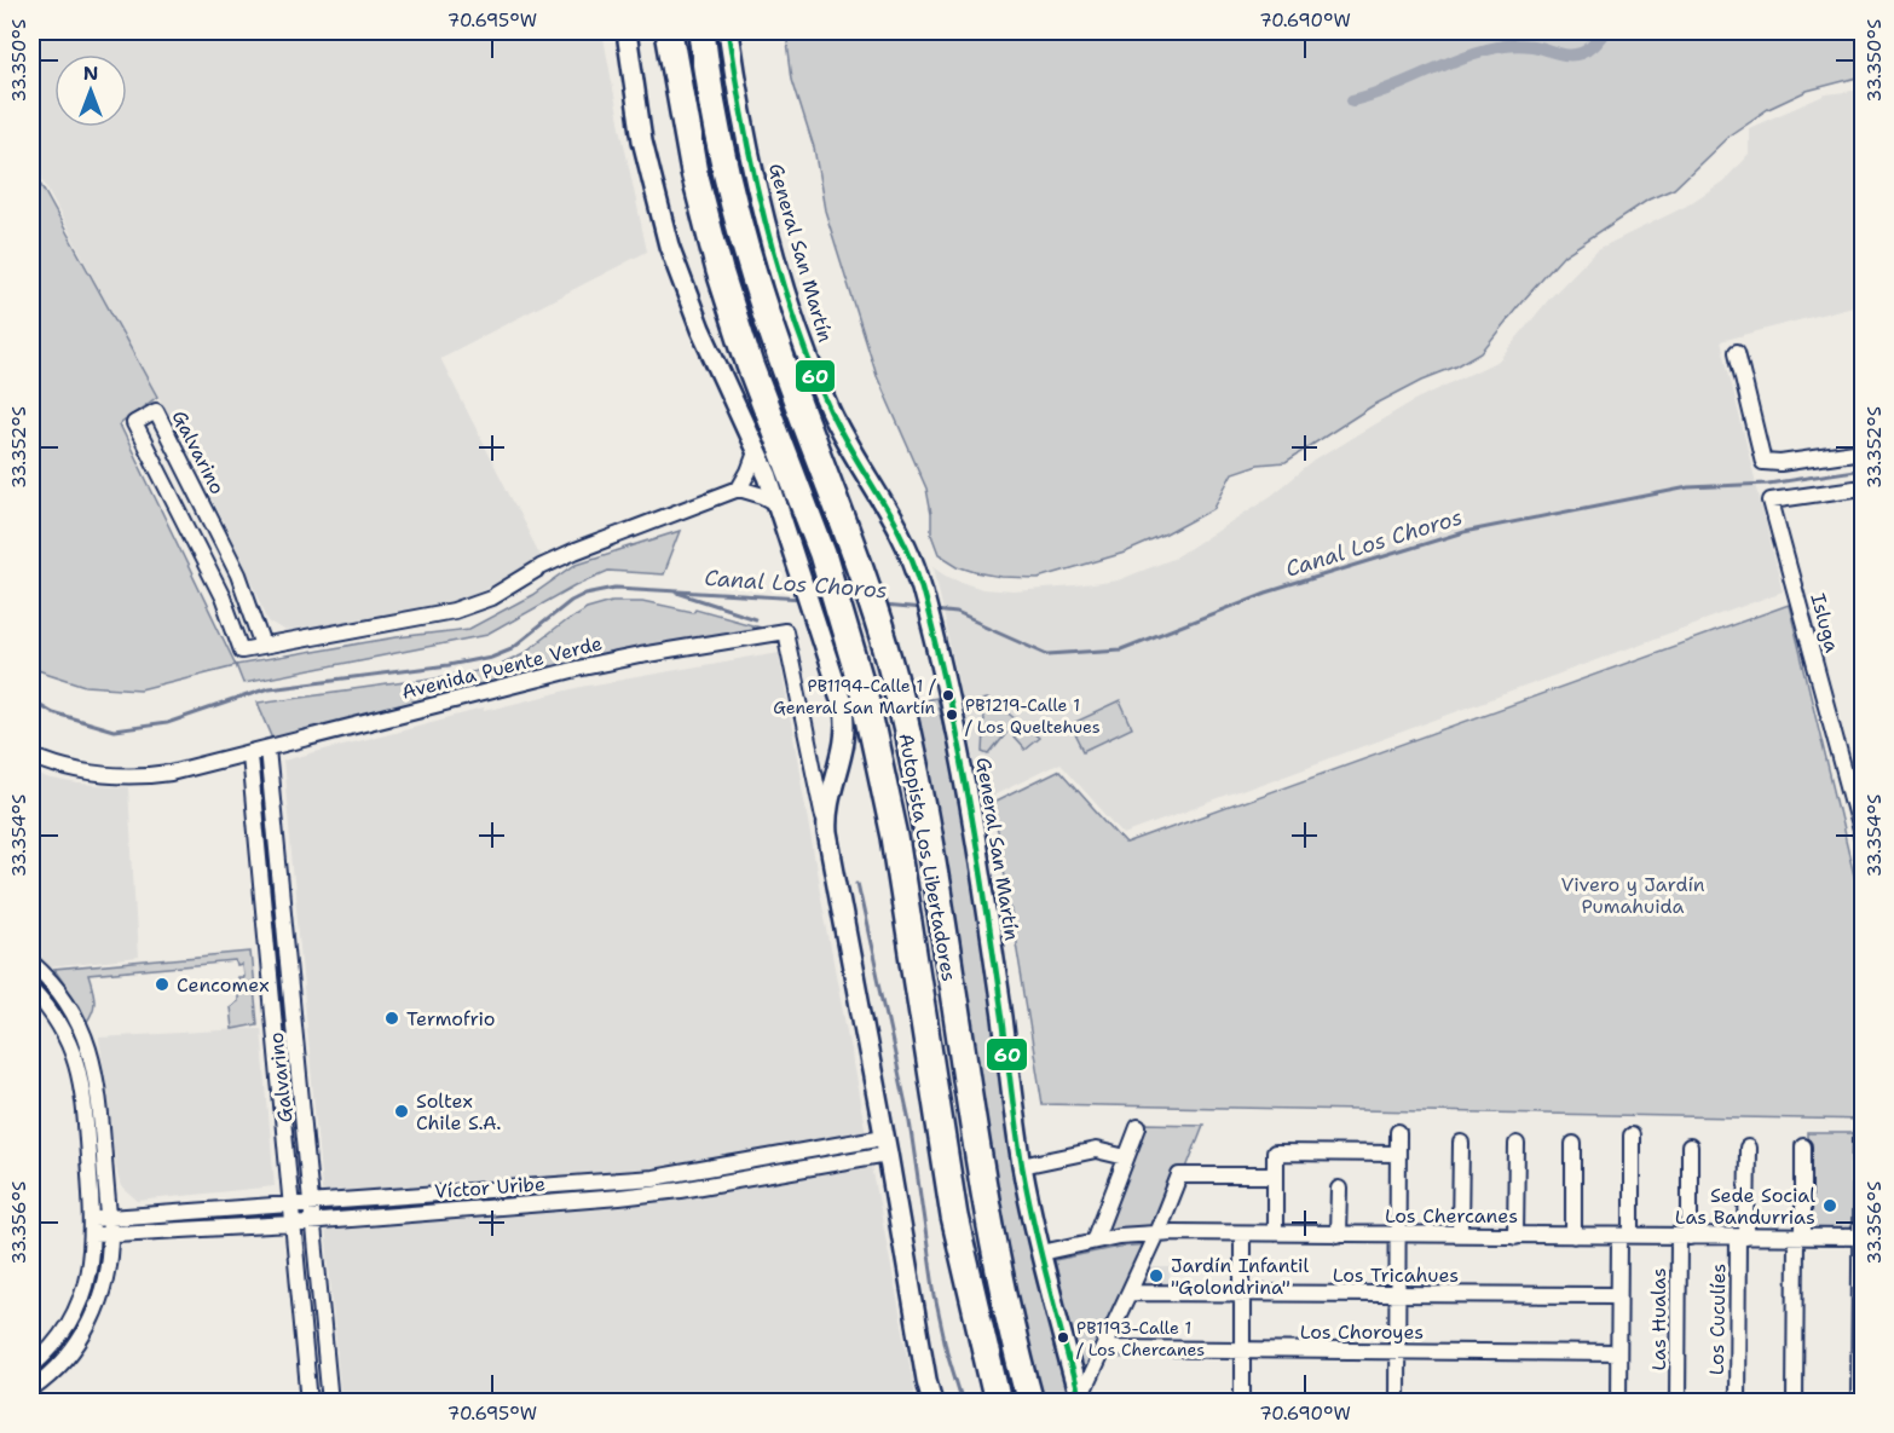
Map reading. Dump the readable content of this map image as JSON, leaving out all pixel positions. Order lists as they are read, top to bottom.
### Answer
{
  "streets": {
    "highway": ["Autopista Los Libertadores"],
    "street": [
      "General San Martín",
      "Galvarino",
      "Isluga",
      "Avenida Puente Verde",
      "Víctor Uribe",
      "Los Chercanes",
      "Los Tricahues",
      "Las Hualas",
      "Los Cuculíes",
      "Los Choroyes"
    ]
  },
  "crossings": [
    ["General San Martín", "Los Chercanes"],
    ["Galvarino", "Avenida Puente Verde"],
    ["Galvarino", "Víctor Uribe"],
    ["Los Chercanes", "Las Hualas"],
    ["Los Chercanes", "Los Cuculíes"]
  ],
  "water": ["Canal Los Choros"],
  "parks": ["Vivero y Jardín Pumahuida"],
  "places": [
    "PB1194-Calle 1 / General San Martín",
    "PB1219-Calle 1 / Los Queltehues",
    "Cencomex",
    "Termofrio",
    "Soltex Chile S.A.",
    "Sede Social Las Bandurrias",
    "Jardín Infantil \"Golondrina\"",
    "PB1193-Calle 1 / Los Chercanes"
  ],
  "lines": ["transit line 60"],
  "north": "top",
  "coordinates": [
    "70.695°W",
    "70.690°W",
    "33.350°S",
    "33.352°S",
    "33.354°S",
    "33.356°S"
  ]
}
